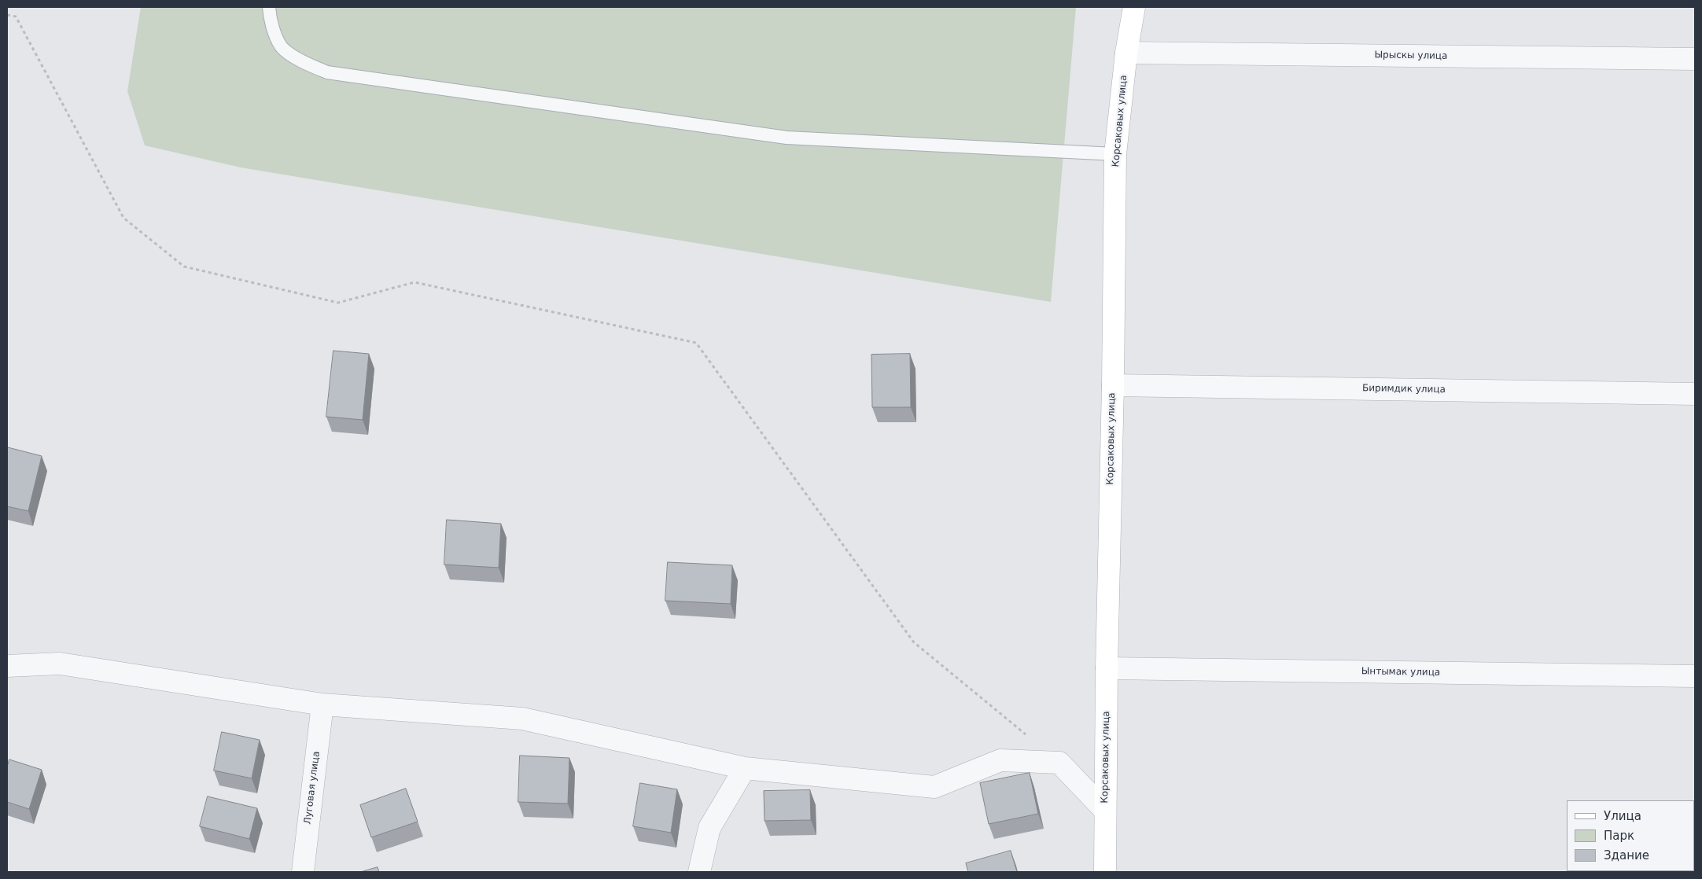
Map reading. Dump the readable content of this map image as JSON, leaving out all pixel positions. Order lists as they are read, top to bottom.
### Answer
{
  "streets": {
    "street": [
      "Ырыскы улица",
      "Корсаковых улица",
      "Биримдик улица",
      "Ынтымак улица",
      "Луговая улица"
    ]
  },
  "crossings": [
    ["Ырыскы улица", "Корсаковых улица"],
    ["Корсаковых улица", "Биримдик улица"],
    ["Корсаковых улица", "Ынтымак улица"]
  ],
  "legend": ["Улица", "Парк", "Здание"]
}
